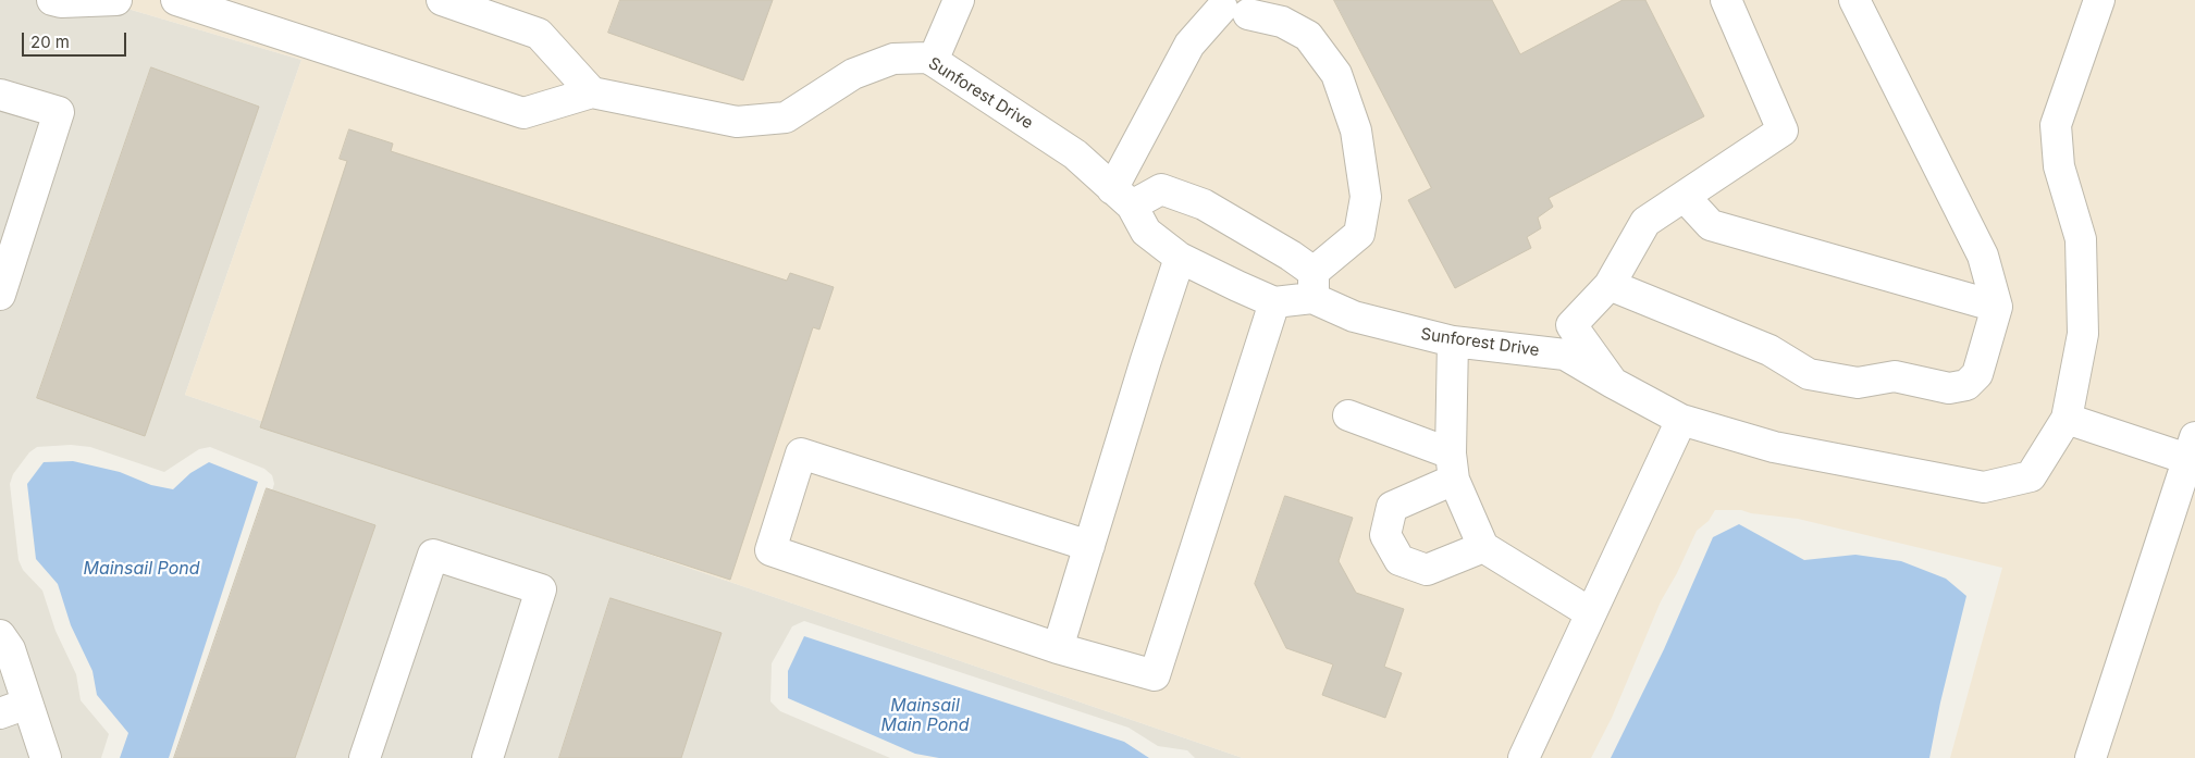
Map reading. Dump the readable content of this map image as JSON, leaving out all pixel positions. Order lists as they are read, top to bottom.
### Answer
{
  "streets": {
    "lane": ["Sunforest Drive"]
  },
  "water": ["Mainsail Pond", "Mainsail Main Pond"],
  "scale_bar": "20 m"
}
